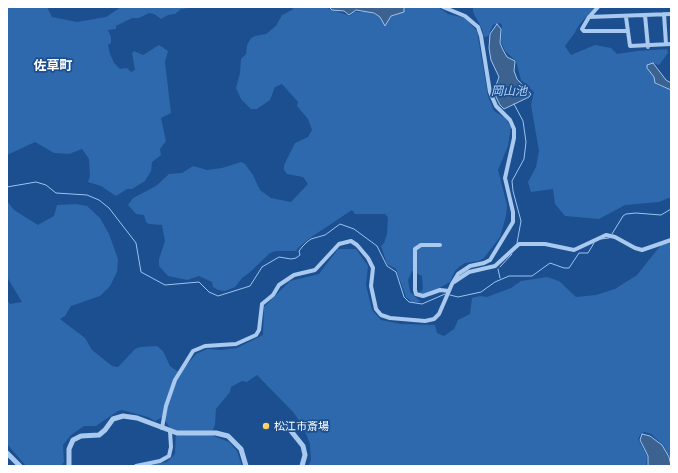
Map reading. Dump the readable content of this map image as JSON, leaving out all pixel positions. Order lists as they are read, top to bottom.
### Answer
{
  "districts": ["佐草町"],
  "water": ["岡山池"],
  "places": ["松江市斎場"]
}
